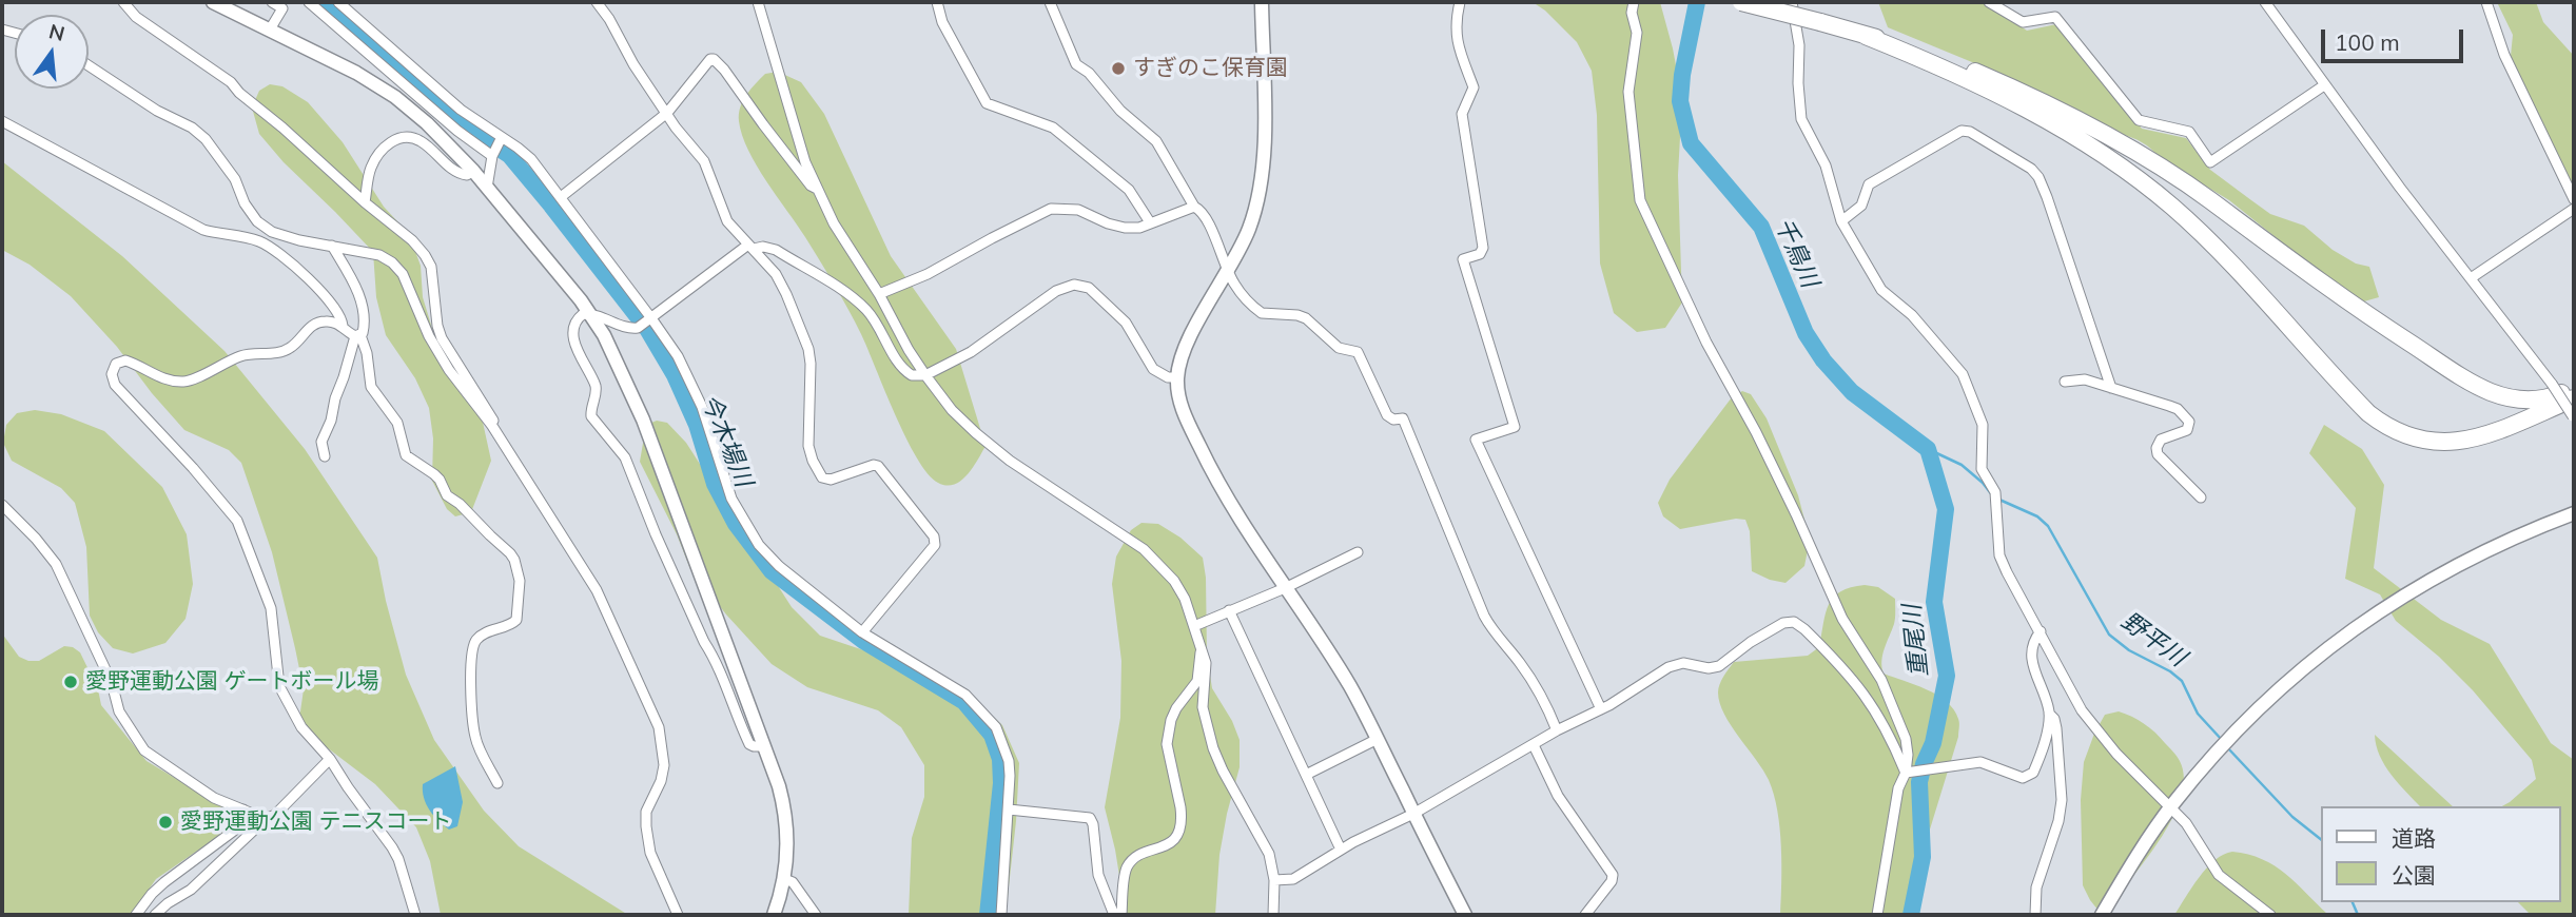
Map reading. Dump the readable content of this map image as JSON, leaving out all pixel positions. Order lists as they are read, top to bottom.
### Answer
{
  "water": [
    "千鳥川",
    "今木場川",
    "野平川",
    "重尾川"
  ],
  "places": ["すぎのこ保育園", "愛野運動公園 ゲートボール場", "愛野運動公園 テニスコート"],
  "legend": ["道路", "公園"],
  "scale_bar": "100 m",
  "north": "top"
}
